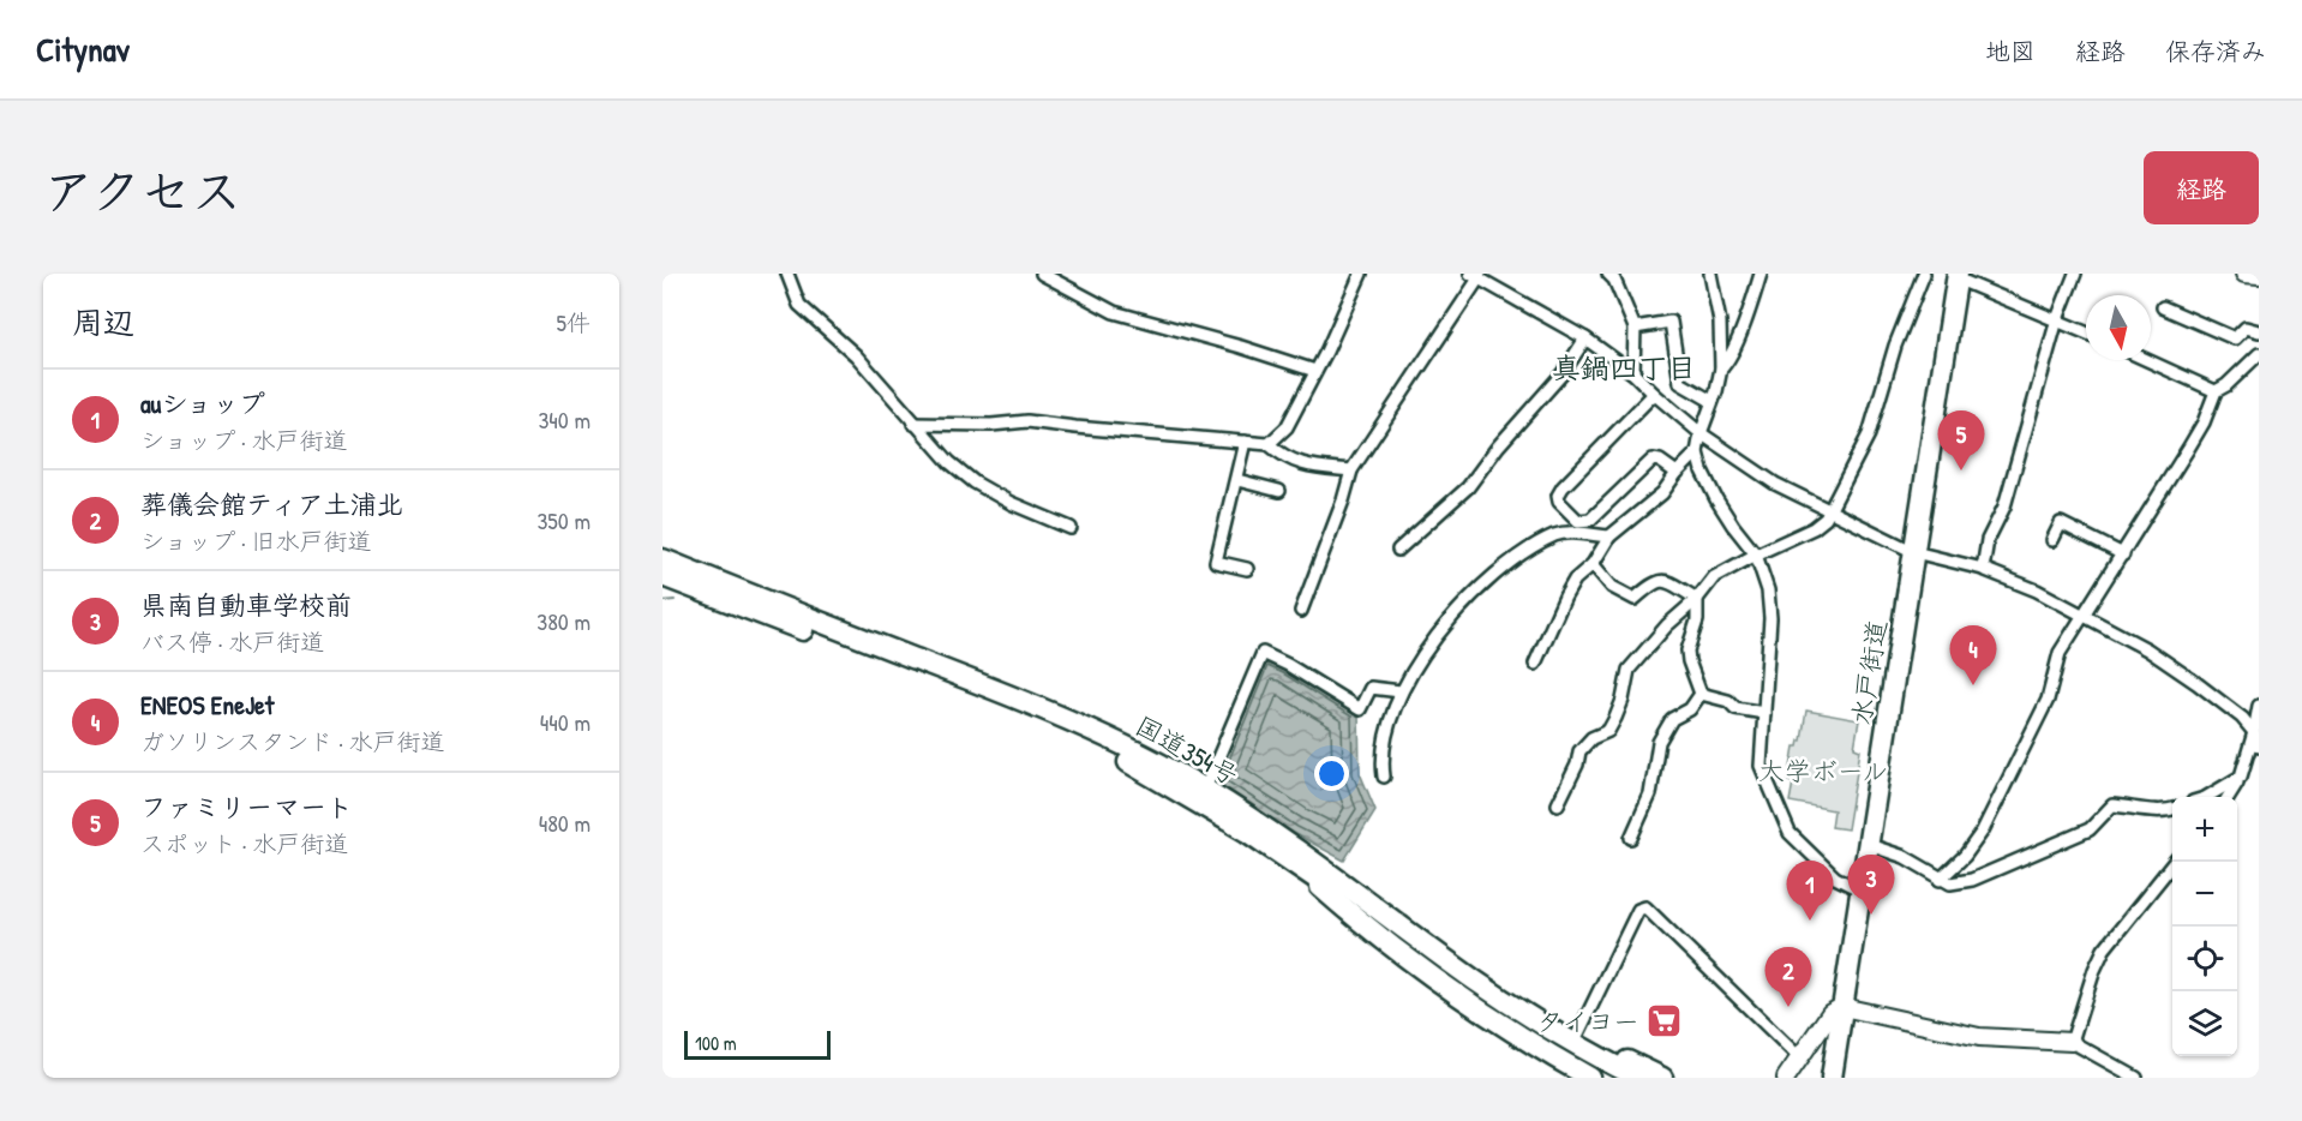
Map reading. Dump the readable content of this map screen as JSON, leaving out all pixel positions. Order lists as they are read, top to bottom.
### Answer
{
  "streets": {
    "highway": ["水戸街道", "国道354号"]
  },
  "districts": ["真鍋四丁目"],
  "parks": ["大学ボール"],
  "places": {
    "supermarket": ["タイヨー"]
  },
  "scale_bar": "100 m",
  "north": "bottom",
  "page": {
    "header": "Citynav",
    "nav": ["地図", "経路", "保存済み"],
    "title": "アクセス",
    "buttons": "経路",
    "heading": ["周辺", "5件"],
    "list": [
      {
        "mark": "1",
        "name": "auショップ",
        "note": "ショップ · 水戸街道",
        "value": "340 m"
      },
      {
        "mark": "2",
        "name": "葬儀会館ティア土浦北",
        "note": "ショップ · 旧水戸街道",
        "value": "350 m"
      },
      {
        "mark": "3",
        "name": "県南自動車学校前",
        "note": "バス停 · 水戸街道",
        "value": "380 m"
      },
      {
        "mark": "4",
        "name": "ENEOS EneJet",
        "note": "ガソリンスタンド · 水戸街道",
        "value": "440 m"
      },
      {
        "mark": "5",
        "name": "ファミリーマート",
        "note": "スポット · 水戸街道",
        "value": "480 m"
      }
    ],
    "pins": [
      "5",
      "4",
      "3",
      "1",
      "2"
    ],
    "map_buttons": ["+", "−"],
    "scale": "100 m"
  }
}
